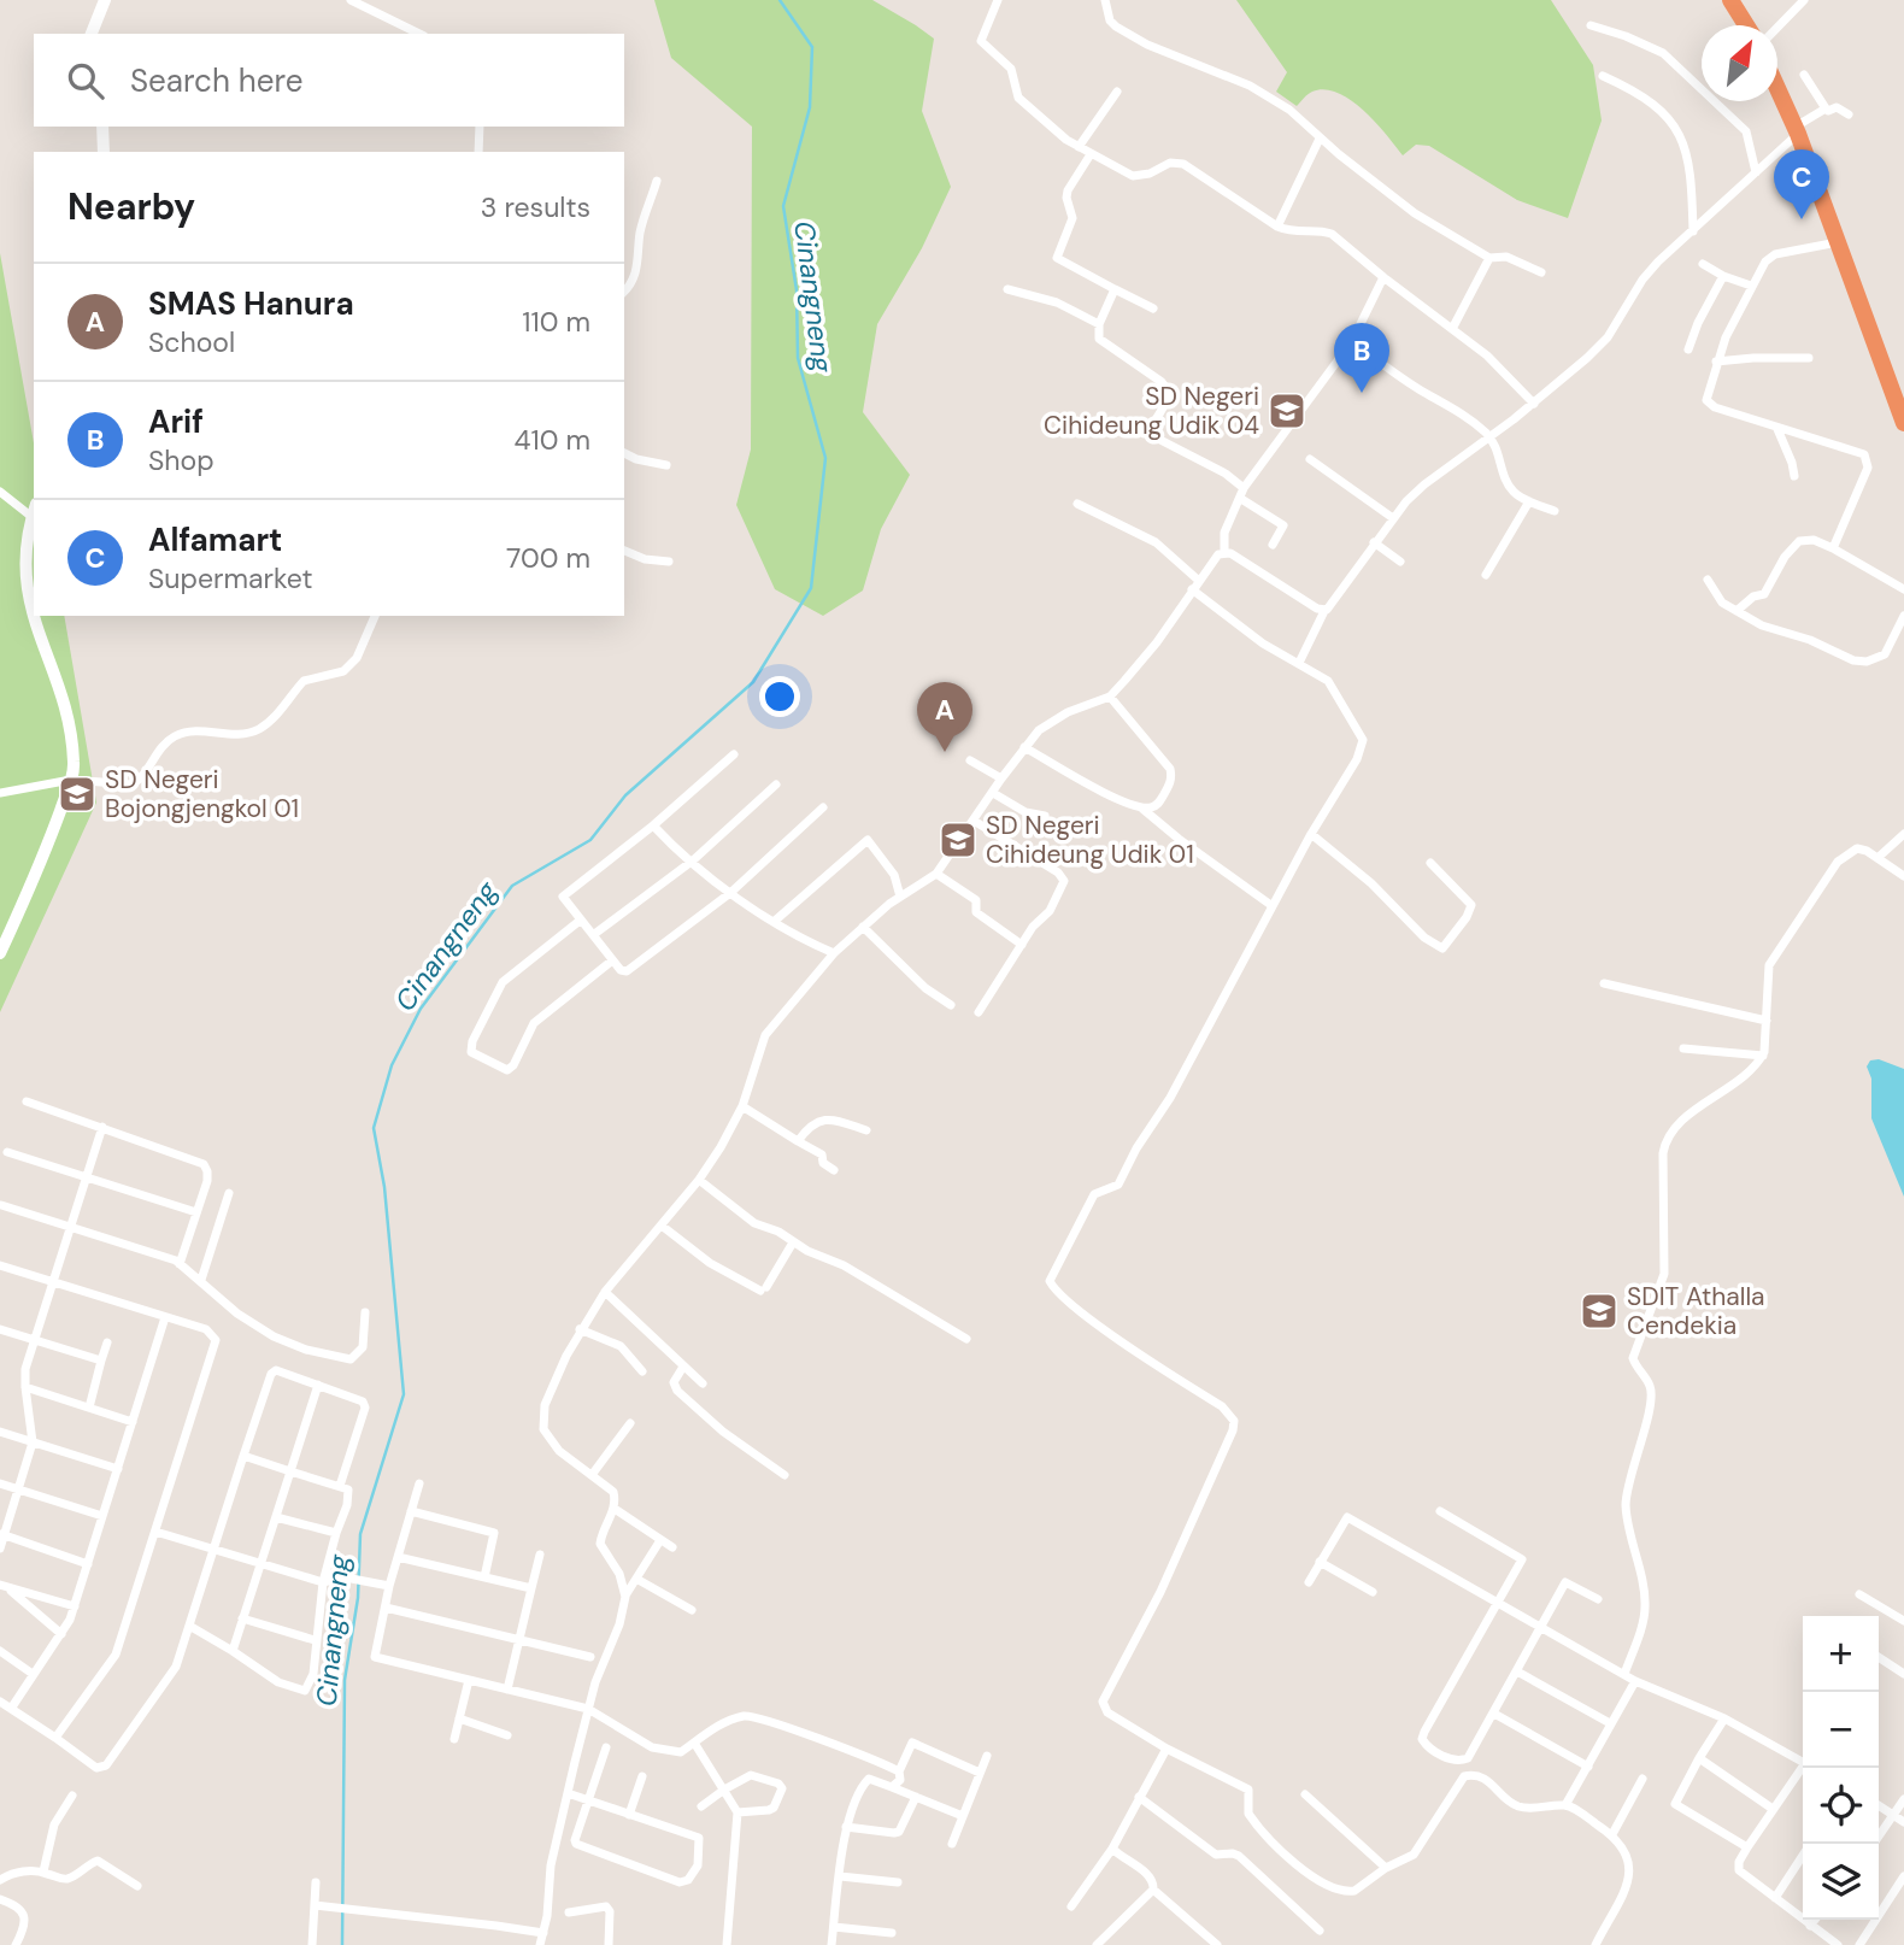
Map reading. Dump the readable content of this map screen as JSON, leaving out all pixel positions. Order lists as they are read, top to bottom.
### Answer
{
  "water": ["Cinangneng"],
  "places": {
    "school or university": [
      "SD Negeri Cihideung Udik 04",
      "SD Negeri Bojongjengkol 01",
      "SD Negeri Cihideung Udik 01",
      "SDIT Athalla Cendekia"
    ]
  },
  "north": "top right",
  "page": {
    "search": "Search here",
    "pins": ["C", "B", "A"],
    "heading": ["Nearby", "3 results"],
    "list": [
      {
        "mark": "A",
        "name": "SMAS Hanura",
        "note": "School",
        "value": "110 m"
      },
      {
        "mark": "B",
        "name": "Arif",
        "note": "Shop",
        "value": "410 m"
      },
      {
        "mark": "C",
        "name": "Alfamart",
        "note": "Supermarket",
        "value": "700 m"
      }
    ],
    "map_buttons": ["+", "−"]
  }
}
